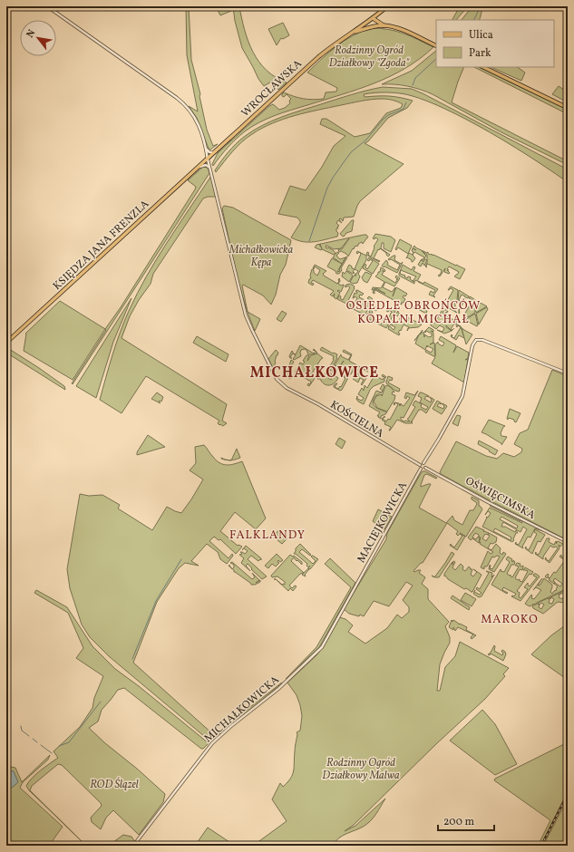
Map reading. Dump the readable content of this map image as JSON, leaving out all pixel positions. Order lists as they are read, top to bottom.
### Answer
{
  "streets": {
    "main road": ["WROCŁAWSKA", "KSIĘDZA JANA FRENZLA"],
    "street": [
      "KOŚCIELNA",
      "OŚWIĘCIMSKA",
      "MACIEJKOWICKA",
      "MICHAŁKOWICKA"
    ]
  },
  "crossings": [
    ["WROCŁAWSKA", "KSIĘDZA JANA FRENZLA"],
    ["KOŚCIELNA", "OŚWIĘCIMSKA"],
    ["KOŚCIELNA", "MACIEJKOWICKA"],
    ["OŚWIĘCIMSKA", "MACIEJKOWICKA"],
    ["MACIEJKOWICKA", "MICHAŁKOWICKA"]
  ],
  "districts": [
    "OSIEDLE OBROŃCÓW KOPALNI MICHAŁ",
    "MICHAŁKOWICE",
    "FALKLANDY",
    "MAROKO"
  ],
  "parks": [
    "Rodzinny Ogród Działkowy \"Zgoda\"",
    "Michałkowicka Kępa",
    "Rodzinny Ogród Działkowy Malwa",
    "ROD Ślązel"
  ],
  "legend": ["Ulica", "Park"],
  "scale_bar": "200 m",
  "north": "top left"
}
